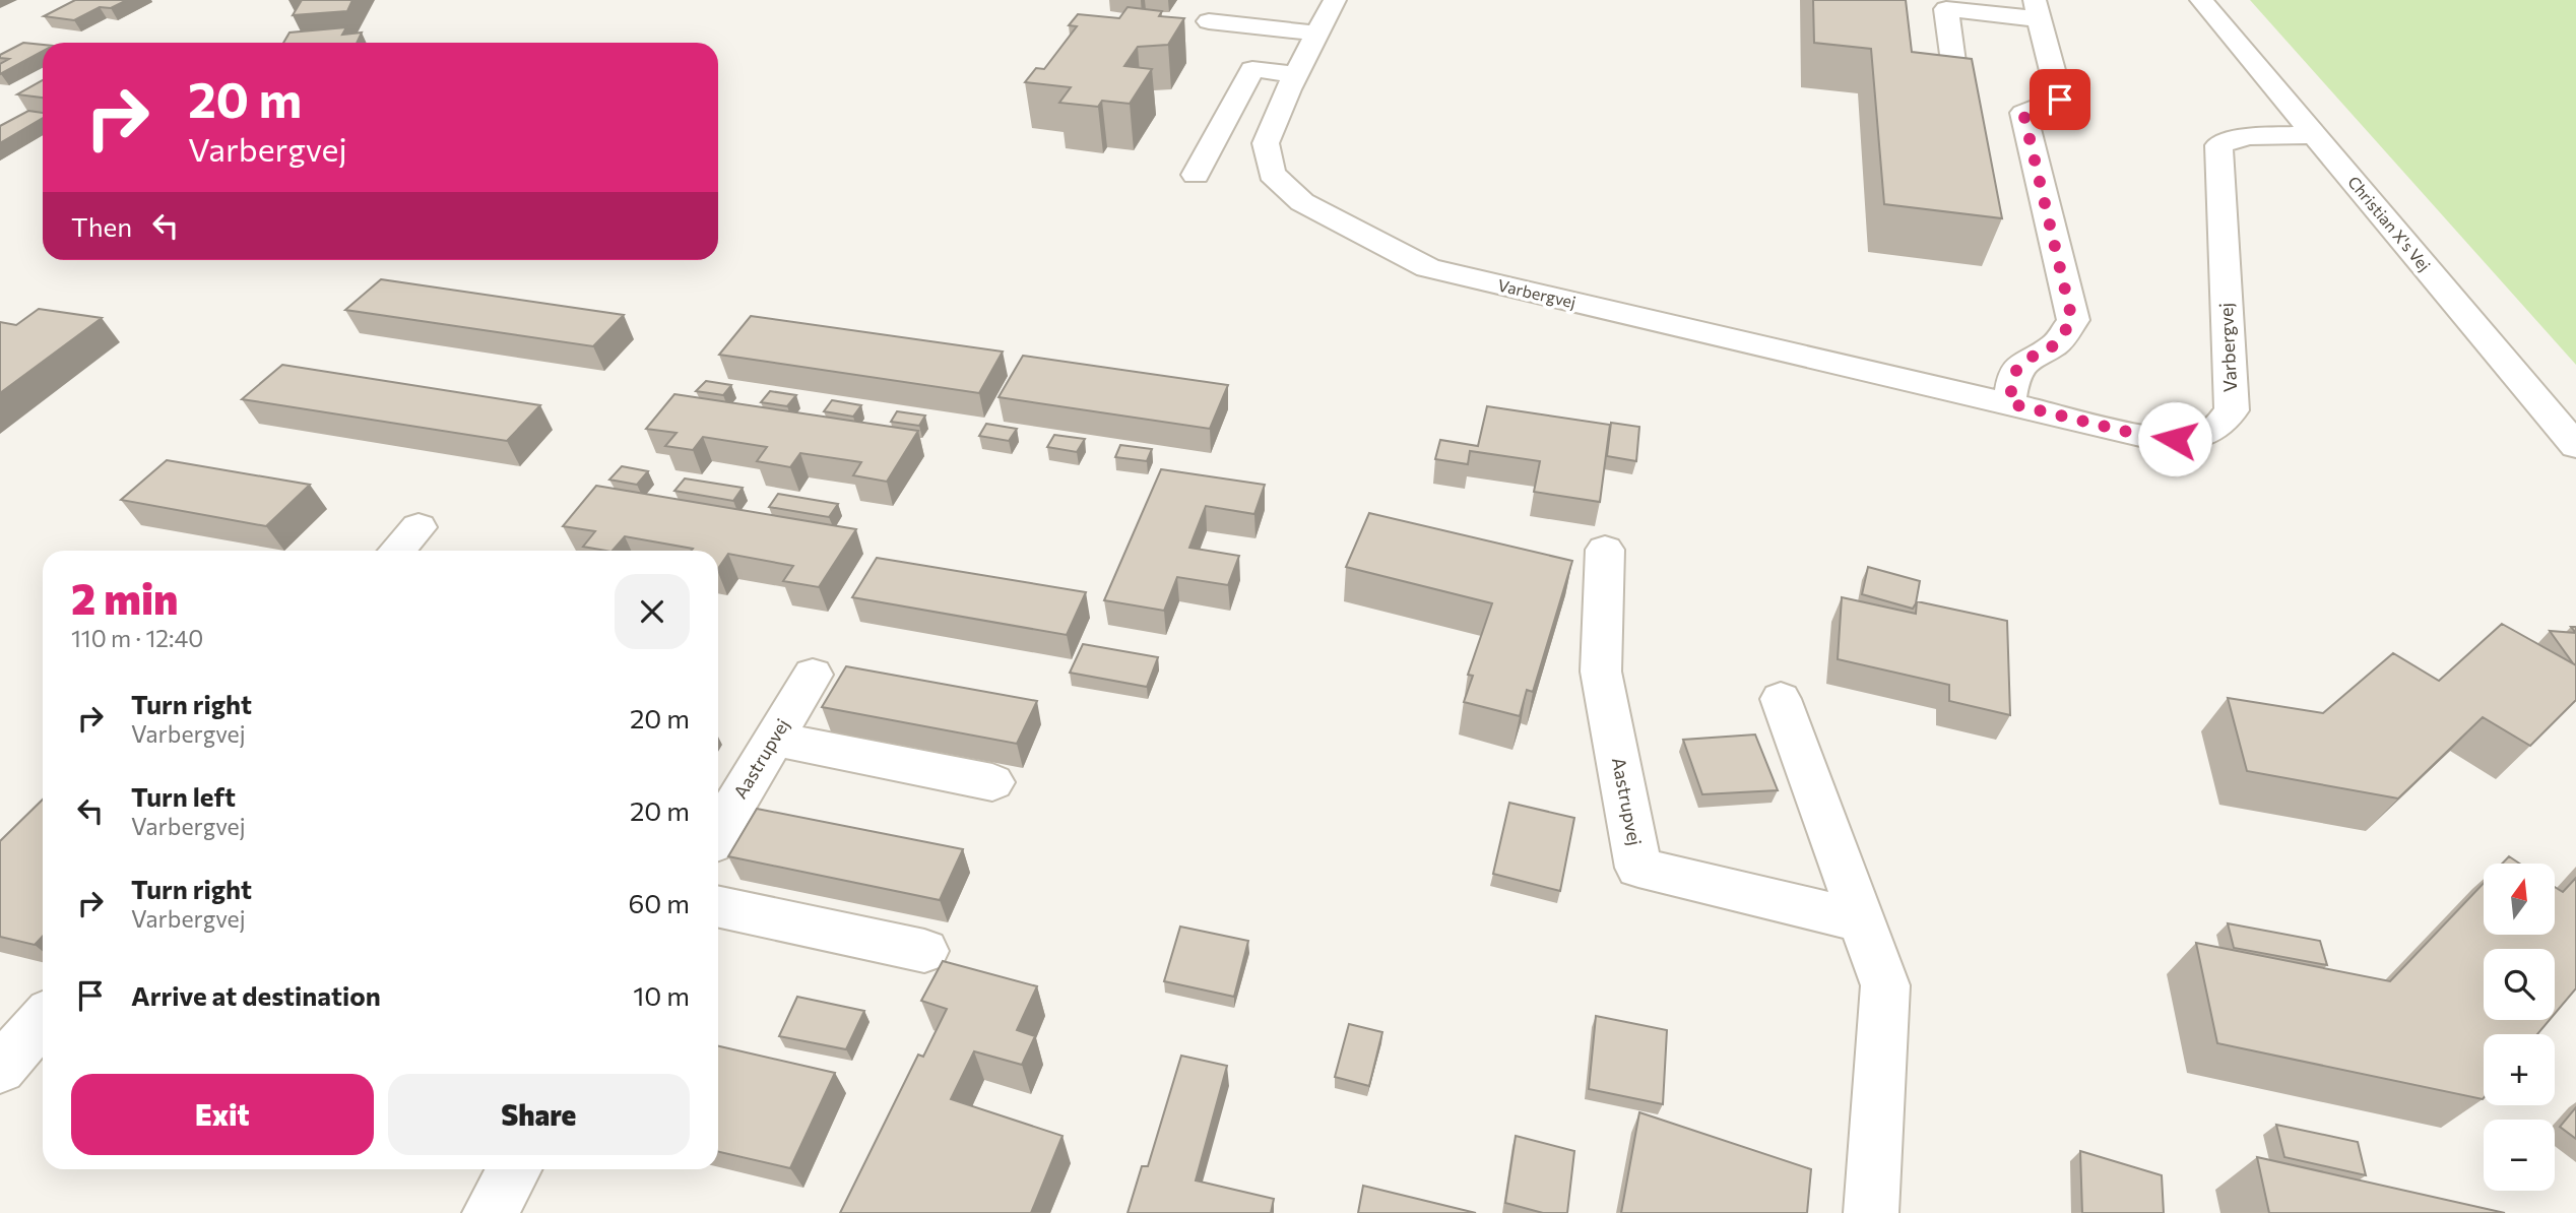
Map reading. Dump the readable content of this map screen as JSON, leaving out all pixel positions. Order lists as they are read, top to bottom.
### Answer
{
  "streets": {
    "street": ["Christian X's Vej", "Varbergvej", "Aastrupvej"]
  },
  "crossings": [
    ["Christian X's Vej", "Varbergvej"]
  ],
  "north": "top",
  "page": {
    "turn": ["20 m", "Varbergvej"],
    "then": "Then",
    "heading": ["2 min", "110 m · 12:40"],
    "list": [
      {
        "name": "Turn right",
        "note": "Varbergvej",
        "value": "20 m"
      },
      {
        "name": "Turn left",
        "note": "Varbergvej",
        "value": "20 m"
      },
      {
        "name": "Turn right",
        "note": "Varbergvej",
        "value": "60 m"
      },
      {
        "name": "Arrive at destination",
        "value": "10 m"
      }
    ],
    "map_buttons": ["+", "−"],
    "buttons": ["Exit", "Share"]
  }
}
